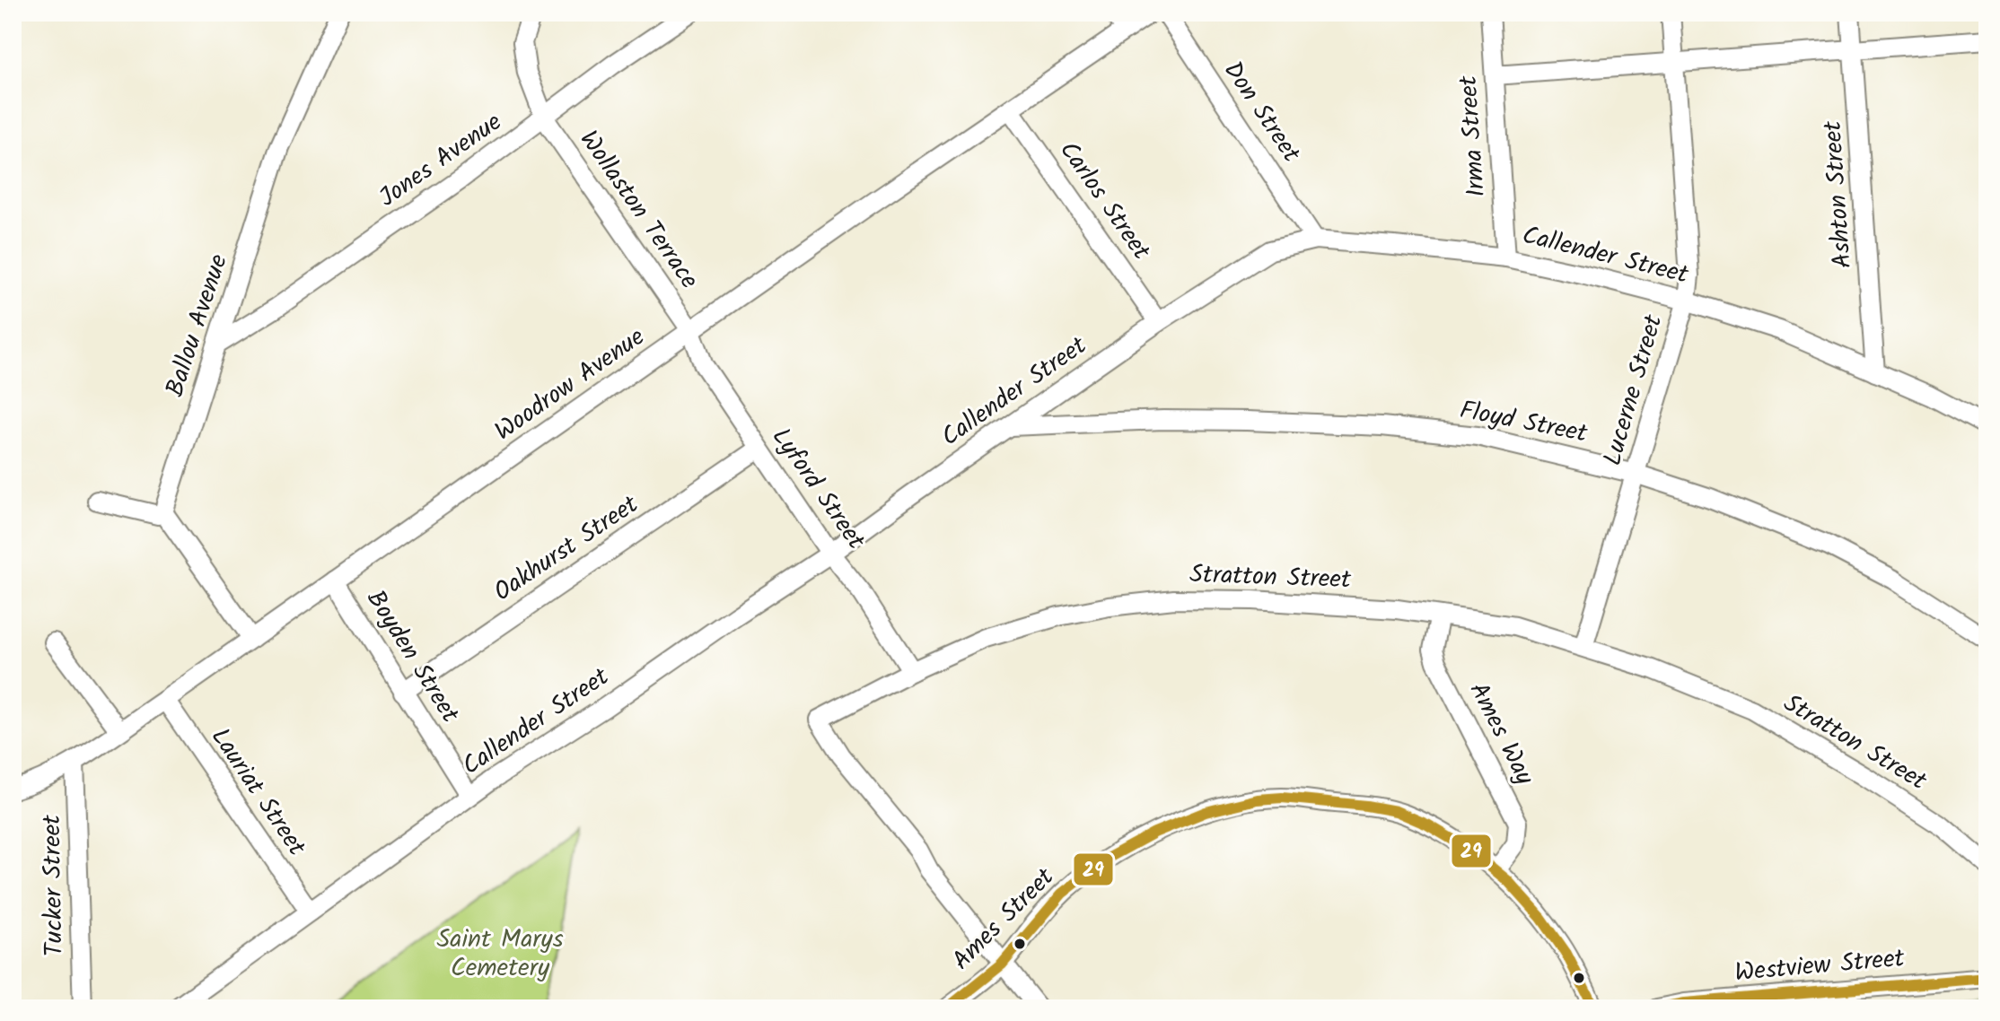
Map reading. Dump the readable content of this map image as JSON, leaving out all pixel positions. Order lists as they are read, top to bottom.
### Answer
{
  "streets": {
    "street": [
      "Don Street",
      "Irma Street",
      "Jones Avenue",
      "Ashton Street",
      "Carlos Street",
      "Wollaston Terrace",
      "Callender Street",
      "Ballou Avenue",
      "Woodrow Avenue",
      "Lucerne Street",
      "Floyd Street",
      "Lyford Street",
      "Oakhurst Street",
      "Stratton Street",
      "Boyden Street",
      "Ames Way",
      "Lauriat Street",
      "Tucker Street",
      "Ames Street",
      "Westview Street"
    ]
  },
  "crossings": [
    ["Don Street", "Callender Street"],
    ["Irma Street", "Callender Street"],
    ["Jones Avenue", "Wollaston Terrace"],
    ["Jones Avenue", "Ballou Avenue"],
    ["Ashton Street", "Callender Street"],
    ["Carlos Street", "Callender Street"],
    ["Carlos Street", "Woodrow Avenue"],
    ["Wollaston Terrace", "Woodrow Avenue"],
    ["Wollaston Terrace", "Lyford Street"],
    ["Callender Street", "Lucerne Street"],
    ["Callender Street", "Floyd Street"],
    ["Callender Street", "Lyford Street"],
    ["Callender Street", "Boyden Street"],
    ["Callender Street", "Lauriat Street"],
    ["Woodrow Avenue", "Lyford Street"],
    ["Woodrow Avenue", "Boyden Street"],
    ["Woodrow Avenue", "Lauriat Street"],
    ["Woodrow Avenue", "Tucker Street"],
    ["Lucerne Street", "Floyd Street"],
    ["Lucerne Street", "Stratton Street"],
    ["Lyford Street", "Oakhurst Street"],
    ["Lyford Street", "Stratton Street"],
    ["Oakhurst Street", "Boyden Street"],
    ["Stratton Street", "Ames Way"],
    ["Stratton Street", "Ames Street"],
    ["Ames Way", "Ames Street"]
  ],
  "parks": ["Saint Marys Cemetery"],
  "lines": ["transit line 29"]
}
